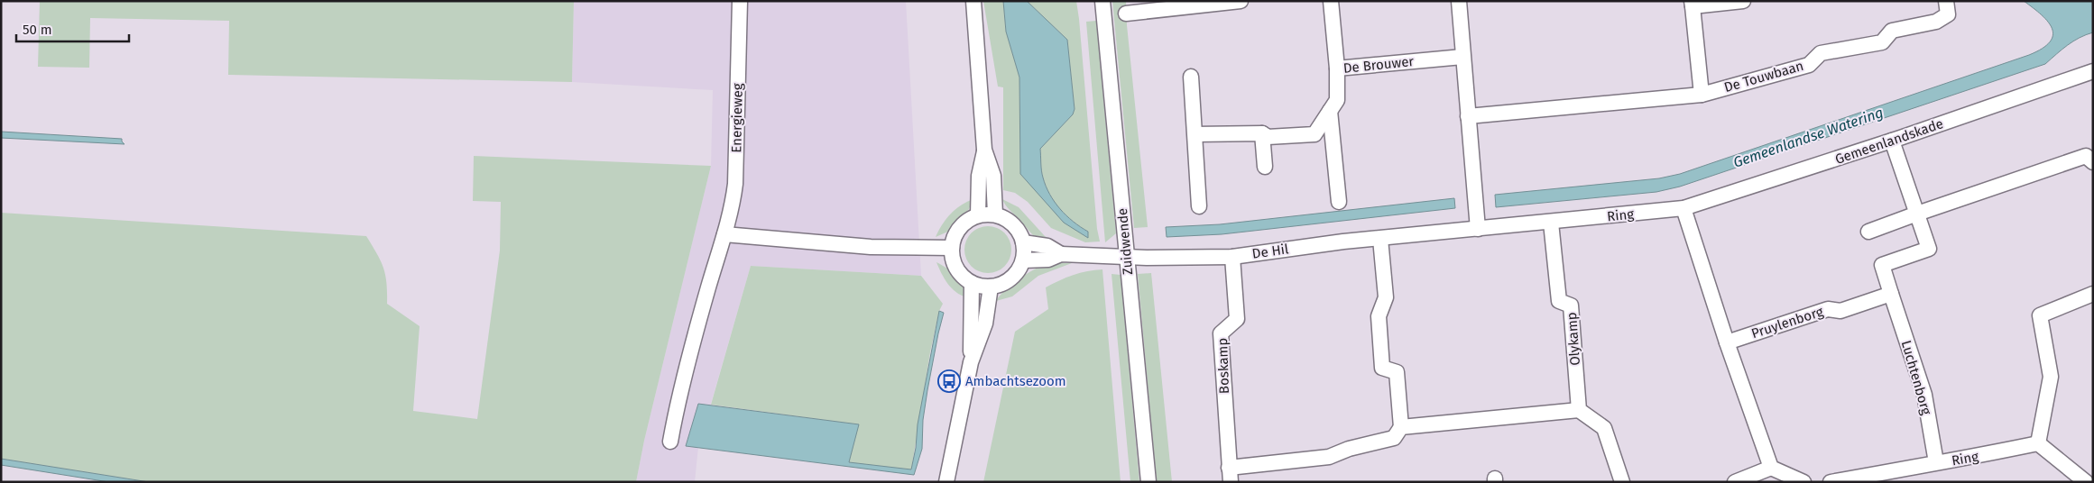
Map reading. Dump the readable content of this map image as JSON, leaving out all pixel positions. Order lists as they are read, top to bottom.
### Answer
{
  "streets": {
    "street": [
      "De Brouwer",
      "De Touwbaan",
      "Energieweg",
      "Gemeenlandskade",
      "Ring",
      "Zuidwende",
      "De Hil",
      "Pruylenborg",
      "Olykamp",
      "Boskamp",
      "Luchtenborg"
    ]
  },
  "crossings": [
    ["Gemeenlandskade", "Ring"],
    ["Ring", "De Hil"],
    ["Ring", "Olykamp"],
    ["Ring", "Luchtenborg"],
    ["Zuidwende", "De Hil"],
    ["De Hil", "Boskamp"],
    ["Pruylenborg", "Luchtenborg"]
  ],
  "water": ["Gemeenlandse Watering"],
  "places": {
    "bus stop": ["Ambachtsezoom"]
  },
  "scale_bar": "50 m"
}
